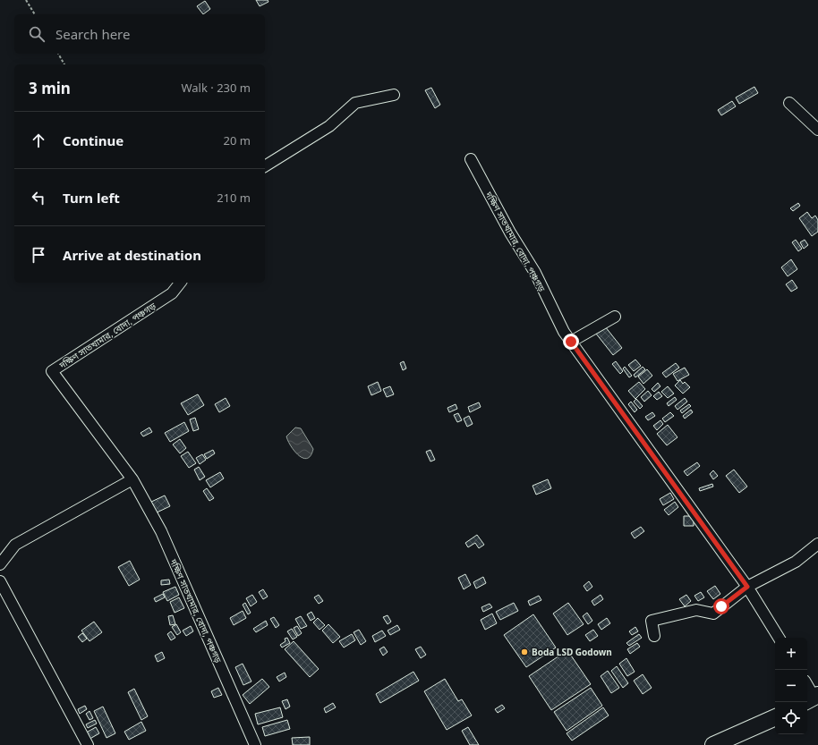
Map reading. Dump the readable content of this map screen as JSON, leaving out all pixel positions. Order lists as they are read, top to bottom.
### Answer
{
  "streets": {
    "street": ["দক্ষিণ সাতখামার, বোদা, পঞ্চগড়"]
  },
  "places": ["Boda LSD Godown"],
  "page": {
    "search": "Search here",
    "heading": ["3 min", "Walk · 230 m"],
    "list": [
      ["Continue", "20 m"],
      ["Turn left", "210 m"],
      "Arrive at destination"
    ],
    "map_buttons": ["+", "−"]
  }
}
